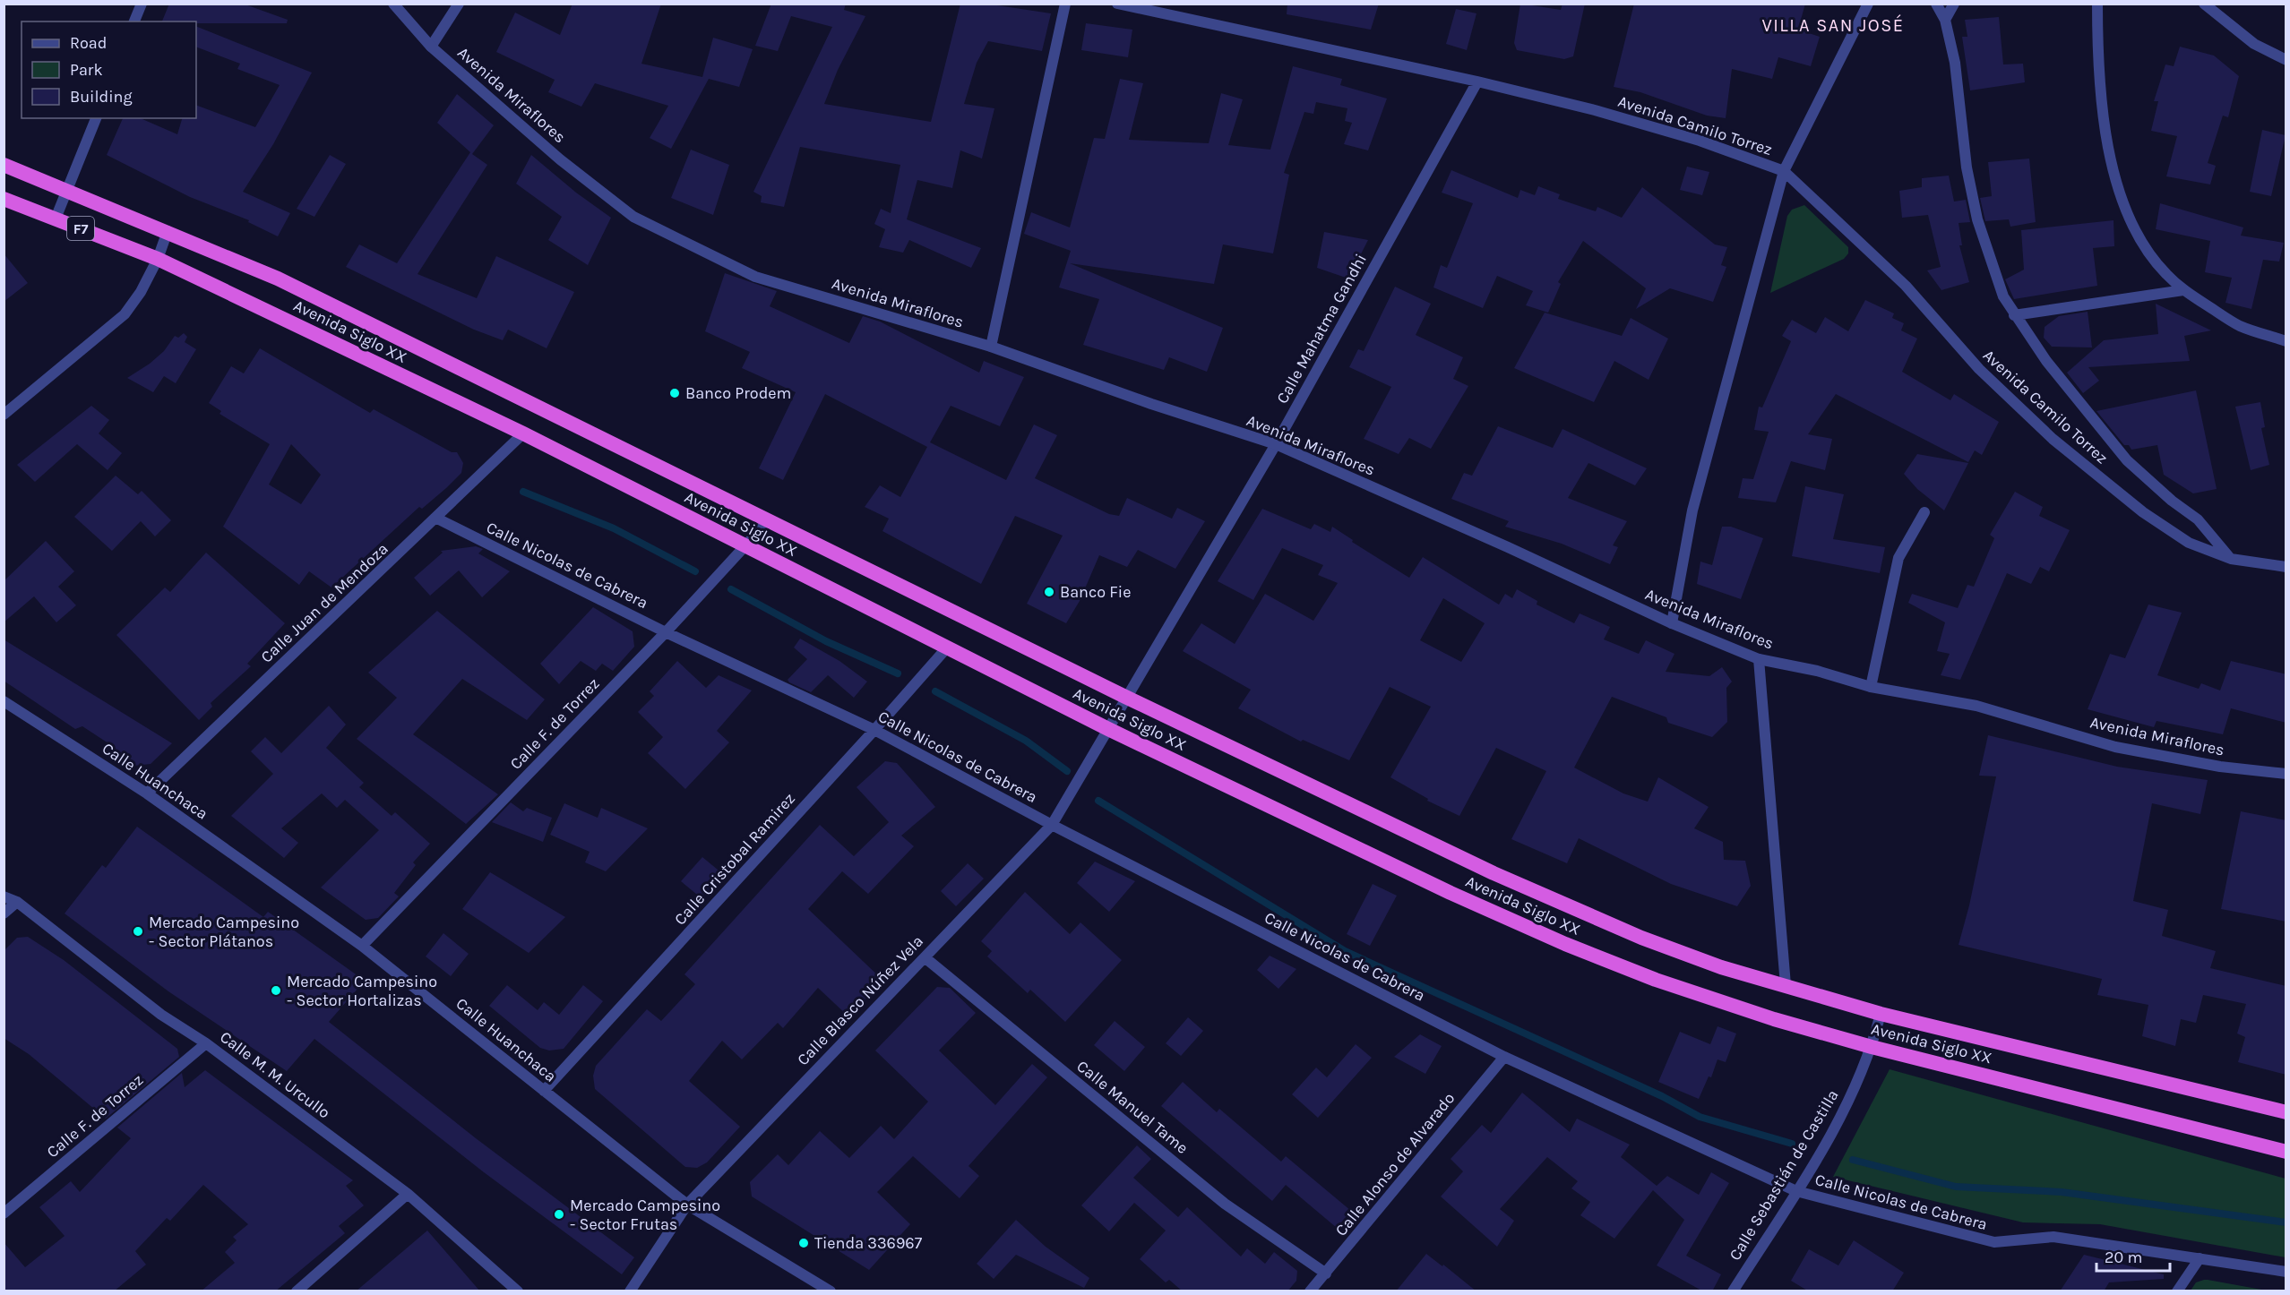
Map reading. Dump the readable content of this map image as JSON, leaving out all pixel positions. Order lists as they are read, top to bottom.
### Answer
{
  "streets": {
    "highway": ["F7", "Avenida Siglo XX"],
    "street": [
      "Avenida Miraflores",
      "Avenida Camilo Torrez",
      "Calle Mahatma Gandhi",
      "Calle Nicolas de Cabrera",
      "Calle Juan de Mendoza",
      "Calle F. de Torrez",
      "Calle Huanchaca",
      "Calle Cristobal Ramirez",
      "Calle Blasco Núñez Vela",
      "Calle M. M. Urcullo",
      "Calle Manuel Tame",
      "Calle Alonso de Alvarado",
      "Calle Sebastián de Castilla"
    ]
  },
  "crossings": [
    ["Avenida Miraflores", "Calle Mahatma Gandhi"],
    ["Avenida Camilo Torrez", "Calle Mahatma Gandhi"],
    ["Calle Mahatma Gandhi", "Avenida Siglo XX"],
    ["Calle Mahatma Gandhi", "Calle Blasco Núñez Vela"],
    ["Avenida Siglo XX", "Calle Juan de Mendoza"],
    ["Avenida Siglo XX", "Calle F. de Torrez"],
    ["Avenida Siglo XX", "Calle Cristobal Ramirez"],
    ["Avenida Siglo XX", "Calle Blasco Núñez Vela"],
    ["Avenida Siglo XX", "Calle Sebastián de Castilla"],
    ["Calle Nicolas de Cabrera", "Calle Juan de Mendoza"],
    ["Calle Nicolas de Cabrera", "Calle F. de Torrez"],
    ["Calle Nicolas de Cabrera", "Calle Cristobal Ramirez"],
    ["Calle Nicolas de Cabrera", "Calle Blasco Núñez Vela"],
    ["Calle Nicolas de Cabrera", "Calle Alonso de Alvarado"],
    ["Calle Nicolas de Cabrera", "Calle Sebastián de Castilla"],
    ["Calle Juan de Mendoza", "Calle Huanchaca"],
    ["Calle F. de Torrez", "Calle Huanchaca"],
    ["Calle F. de Torrez", "Calle M. M. Urcullo"],
    ["Calle Huanchaca", "Calle Cristobal Ramirez"],
    ["Calle Huanchaca", "Calle Blasco Núñez Vela"],
    ["Calle Blasco Núñez Vela", "Calle Manuel Tame"],
    ["Calle Manuel Tame", "Calle Alonso de Alvarado"]
  ],
  "districts": ["VILLA SAN JOSÉ"],
  "places": [
    "Banco Prodem",
    "Banco Fie",
    "Mercado Campesino - Sector Plátanos",
    "Mercado Campesino - Sector Hortalizas",
    "Mercado Campesino - Sector Frutas",
    "Tienda 336967"
  ],
  "legend": ["Road", "Park", "Building"],
  "scale_bar": "20 m"
}
